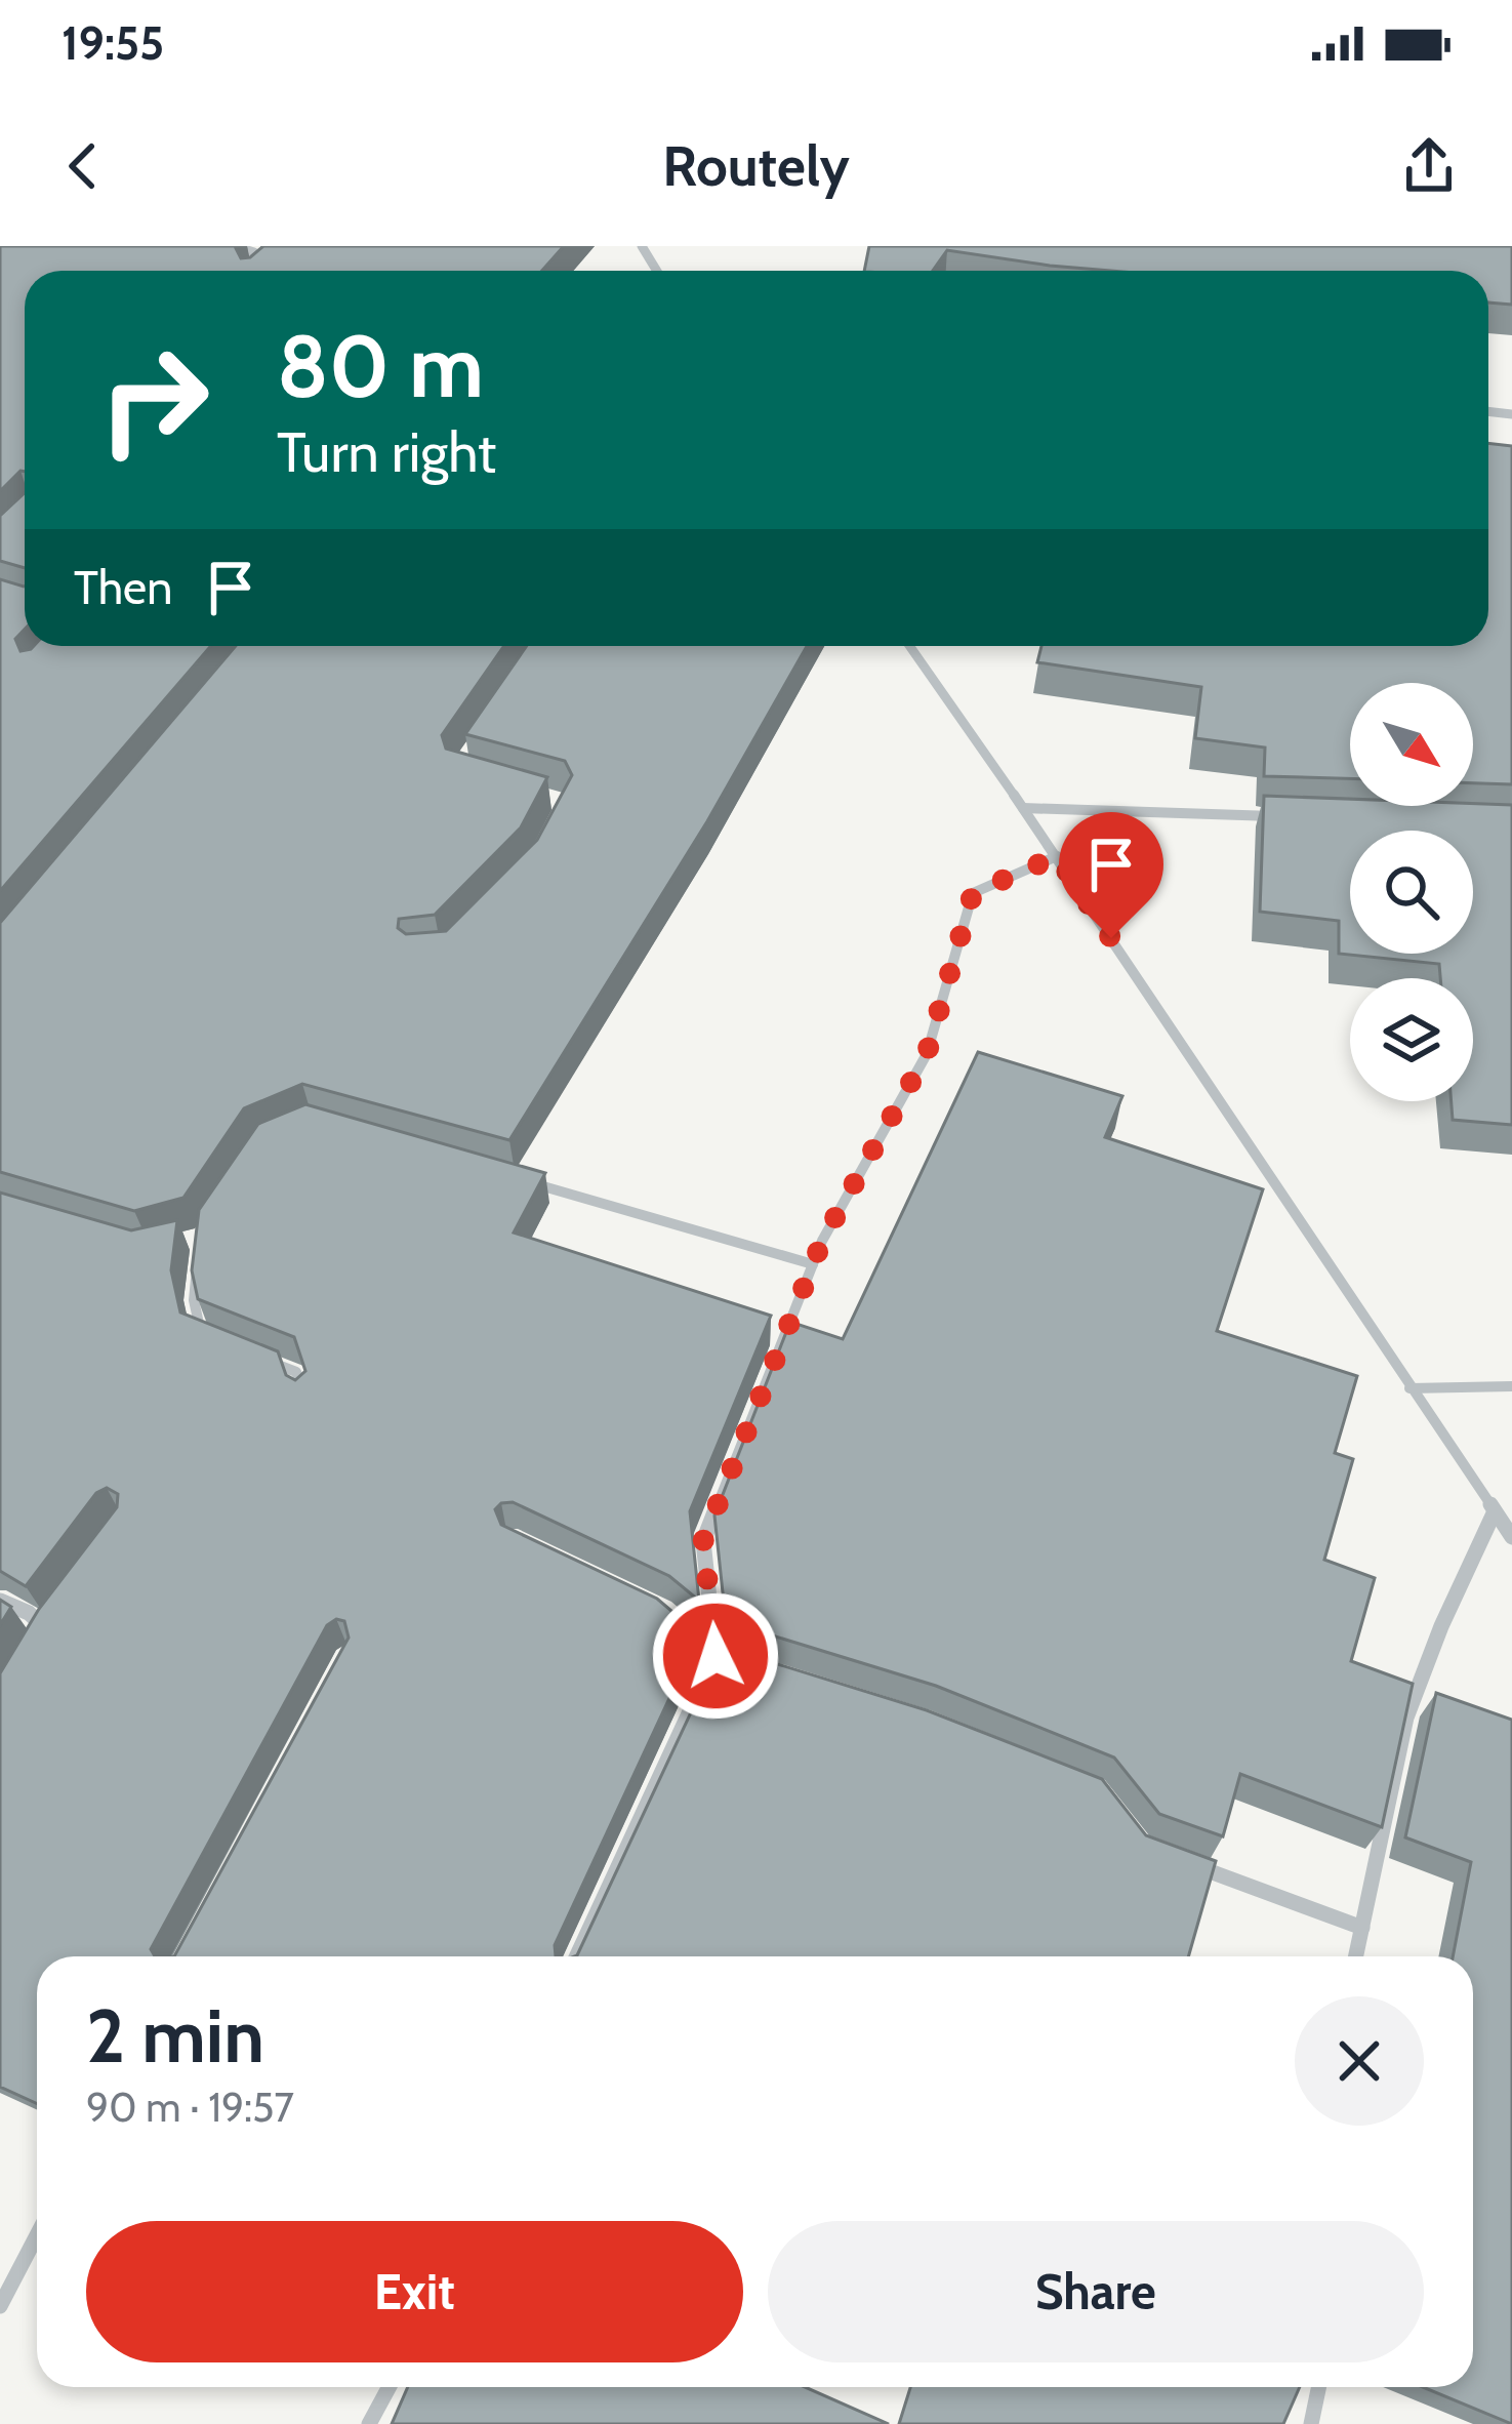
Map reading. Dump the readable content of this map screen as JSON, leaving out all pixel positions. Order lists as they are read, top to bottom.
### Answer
{
  "north": "bottom right",
  "page": {
    "status": "19:55",
    "header": "Routely",
    "turn": ["80 m", "Turn right"],
    "then": "Then",
    "heading": ["2 min", "90 m · 19:57"],
    "buttons": ["Exit", "Share"]
  }
}
